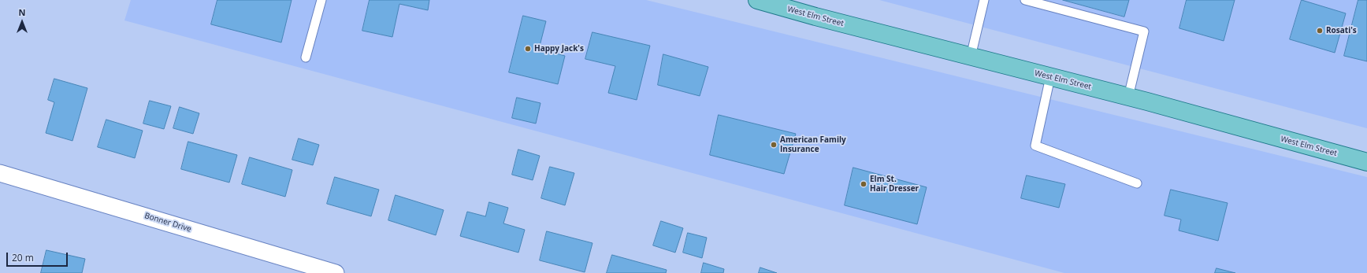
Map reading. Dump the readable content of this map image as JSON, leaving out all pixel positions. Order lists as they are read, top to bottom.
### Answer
{
  "streets": {
    "main road": ["West Elm Street"],
    "street": ["Bonner Drive"]
  },
  "places": [
    "Rosati's",
    "Happy Jack's",
    "American Family Insurance",
    "Elm St. Hair Dresser"
  ],
  "scale_bar": "20 m",
  "north": "top"
}
